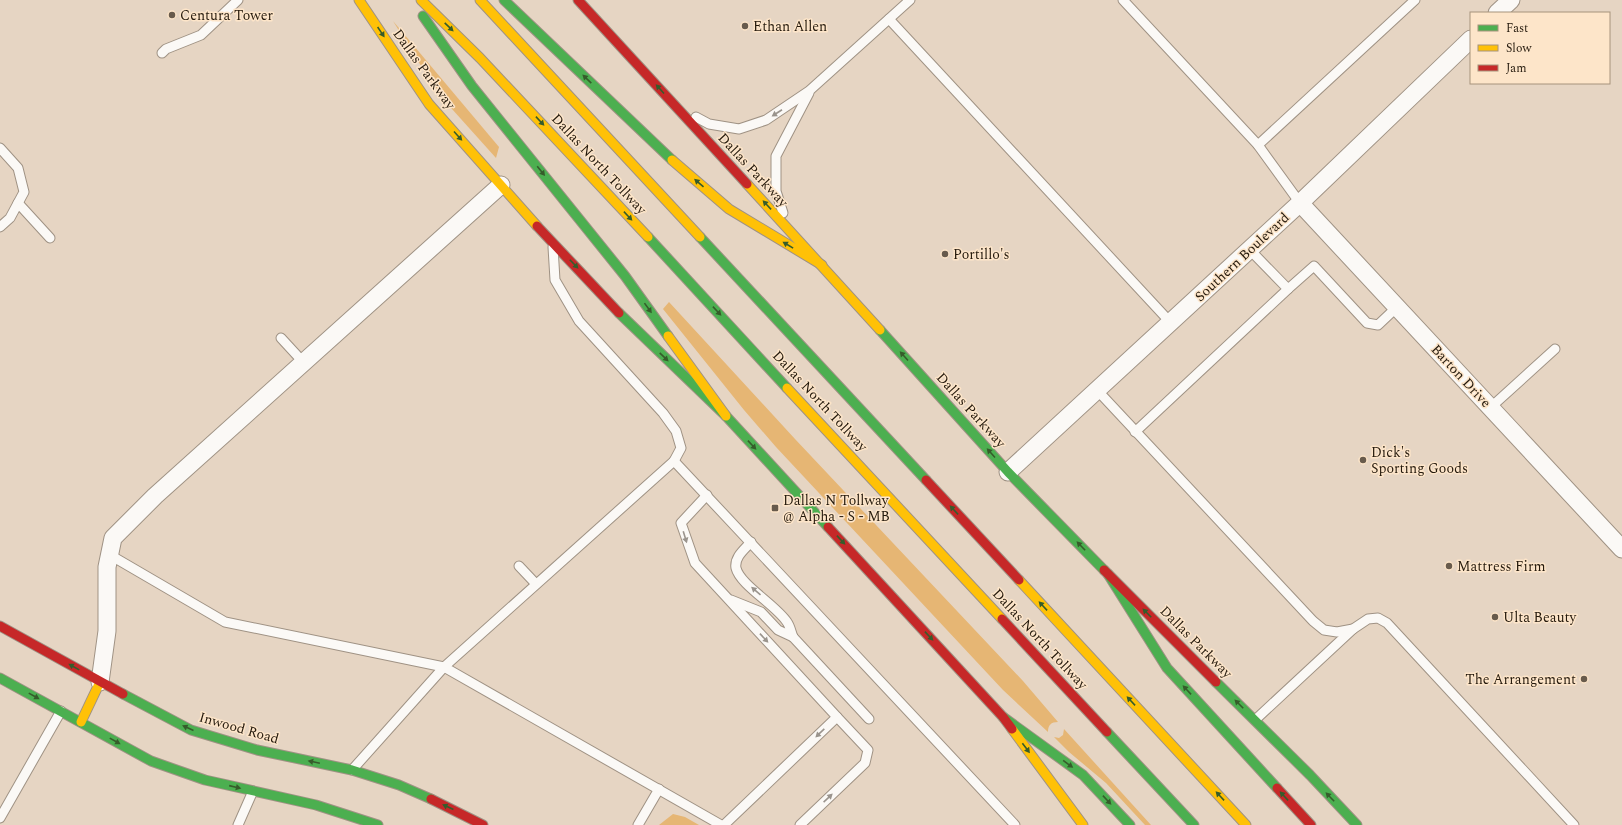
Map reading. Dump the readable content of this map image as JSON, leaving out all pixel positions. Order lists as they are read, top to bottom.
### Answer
{
  "streets": {
    "main road": ["Dallas Parkway", "Dallas North Tollway", "Inwood Road"],
    "street": ["Southern Boulevard", "Barton Drive"]
  },
  "crossings": [
    ["Dallas Parkway", "Southern Boulevard"],
    ["Southern Boulevard", "Barton Drive"]
  ],
  "places": {
    "other": [
      "Centura Tower",
      "Ethan Allen",
      "Portillo's",
      "Dick's Sporting Goods",
      "Mattress Firm",
      "Ulta Beauty",
      "The Arrangement"
    ],
    "transit": ["Dallas N Tollway @ Alpha - S - MB"]
  },
  "legend": ["Fast", "Slow", "Jam"]
}
